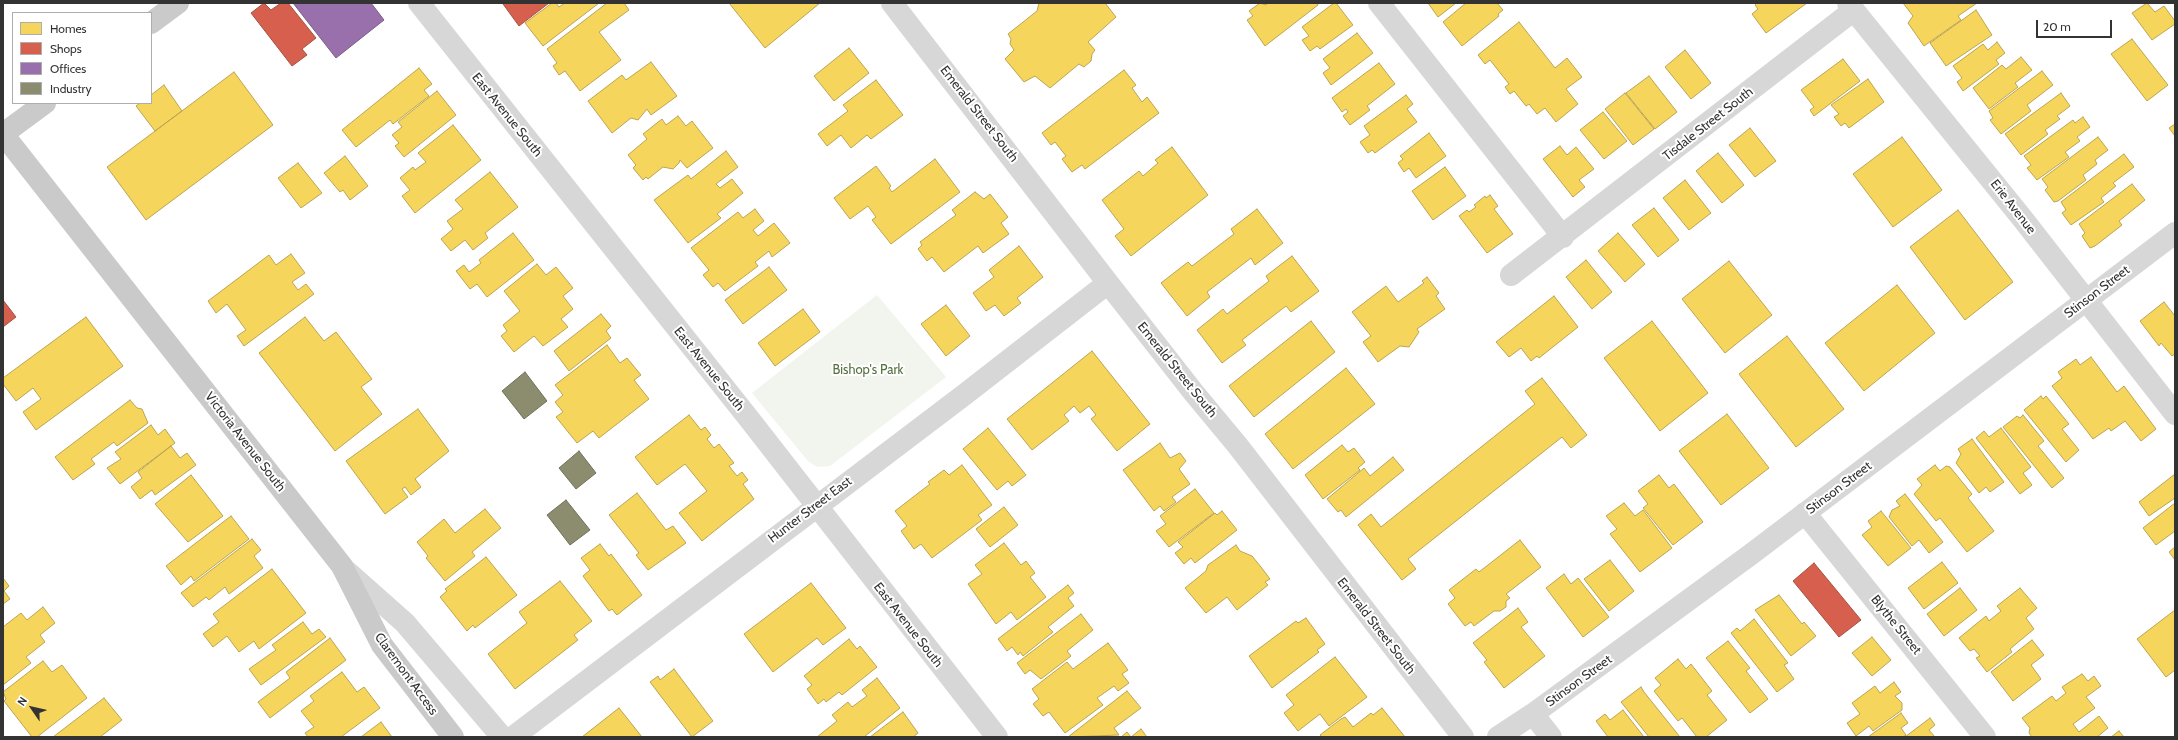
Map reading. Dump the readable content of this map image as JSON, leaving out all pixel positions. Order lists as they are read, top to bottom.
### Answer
{
  "streets": {
    "main road": ["Victoria Avenue South", "Claremont Access"],
    "street": [
      "Emerald Street South",
      "East Avenue South",
      "Tisdale Street South",
      "Erie Avenue",
      "Stinson Street",
      "Hunter Street East",
      "Blythe Street"
    ]
  },
  "crossings": [
    ["Emerald Street South", "Hunter Street East"],
    ["East Avenue South", "Hunter Street East"],
    ["Tisdale Street South", "Erie Avenue"],
    ["Erie Avenue", "Stinson Street"],
    ["Stinson Street", "Blythe Street"],
    ["Victoria Avenue South", "Claremont Access"]
  ],
  "parks": ["Bishop's Park"],
  "legend": [
    "Homes",
    "Shops",
    "Offices",
    "Industry"
  ],
  "scale_bar": "20 m",
  "north": "top left"
}
